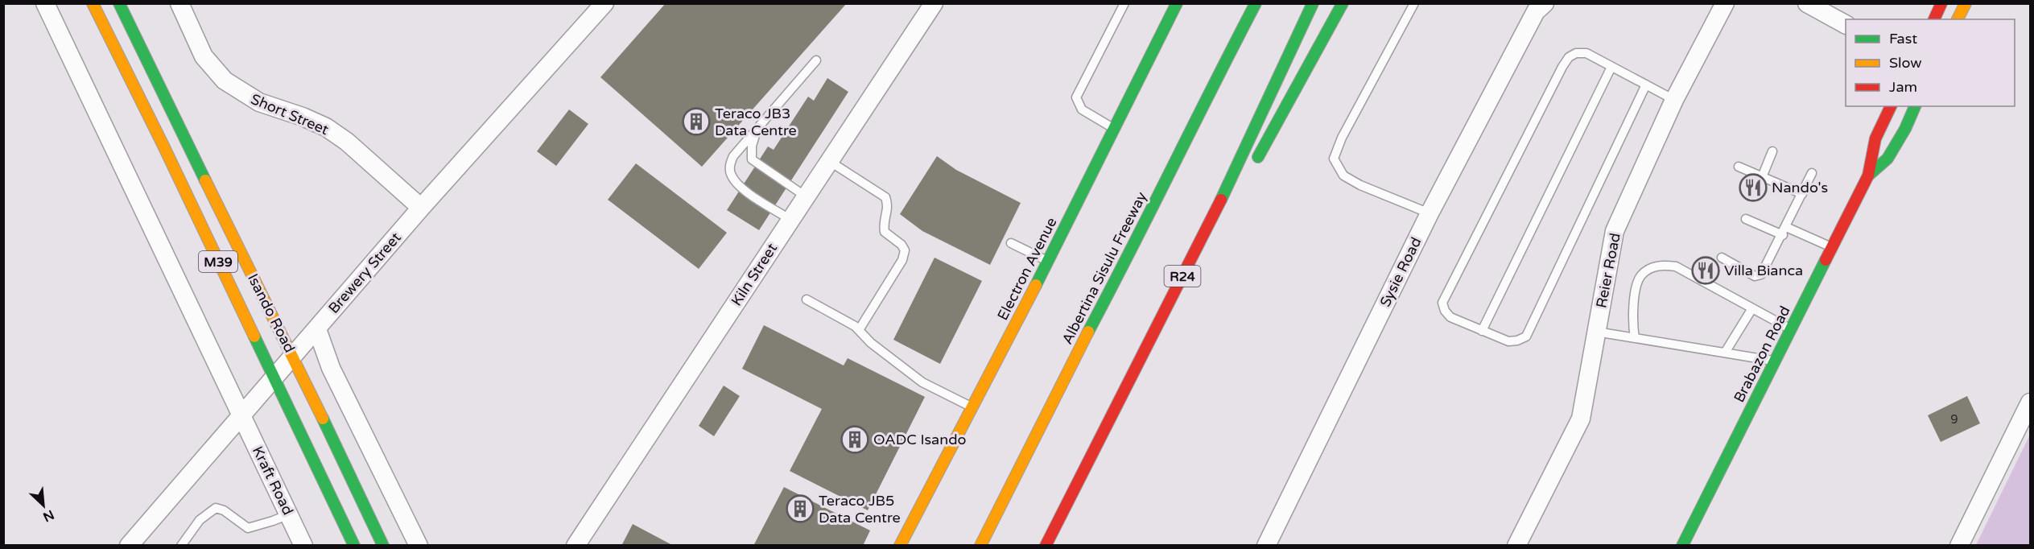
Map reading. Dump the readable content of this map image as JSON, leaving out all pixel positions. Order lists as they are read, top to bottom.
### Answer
{
  "streets": {
    "main road": [
      "M39",
      "Albertina Sisulu Freeway",
      "Electron Avenue",
      "R24",
      "Isando Road",
      "Brabazon Road"
    ],
    "street": [
      "Short Street",
      "Reier Road",
      "Sysie Road",
      "Brewery Street",
      "Kiln Street",
      "Kraft Road"
    ]
  },
  "crossings": [
    ["Short Street", "Brewery Street"],
    ["Brewery Street", "Isando Road"],
    ["Brewery Street", "Kraft Road"]
  ],
  "places": {
    "building": ["Teraco JB3 Data Centre", "OADC Isando", "Teraco JB5 Data Centre"],
    "restaurant": ["Nando's", "Villa Bianca"]
  },
  "house_numbers": ["9"],
  "legend": ["Fast", "Slow", "Jam"],
  "north": "bottom right"
}
